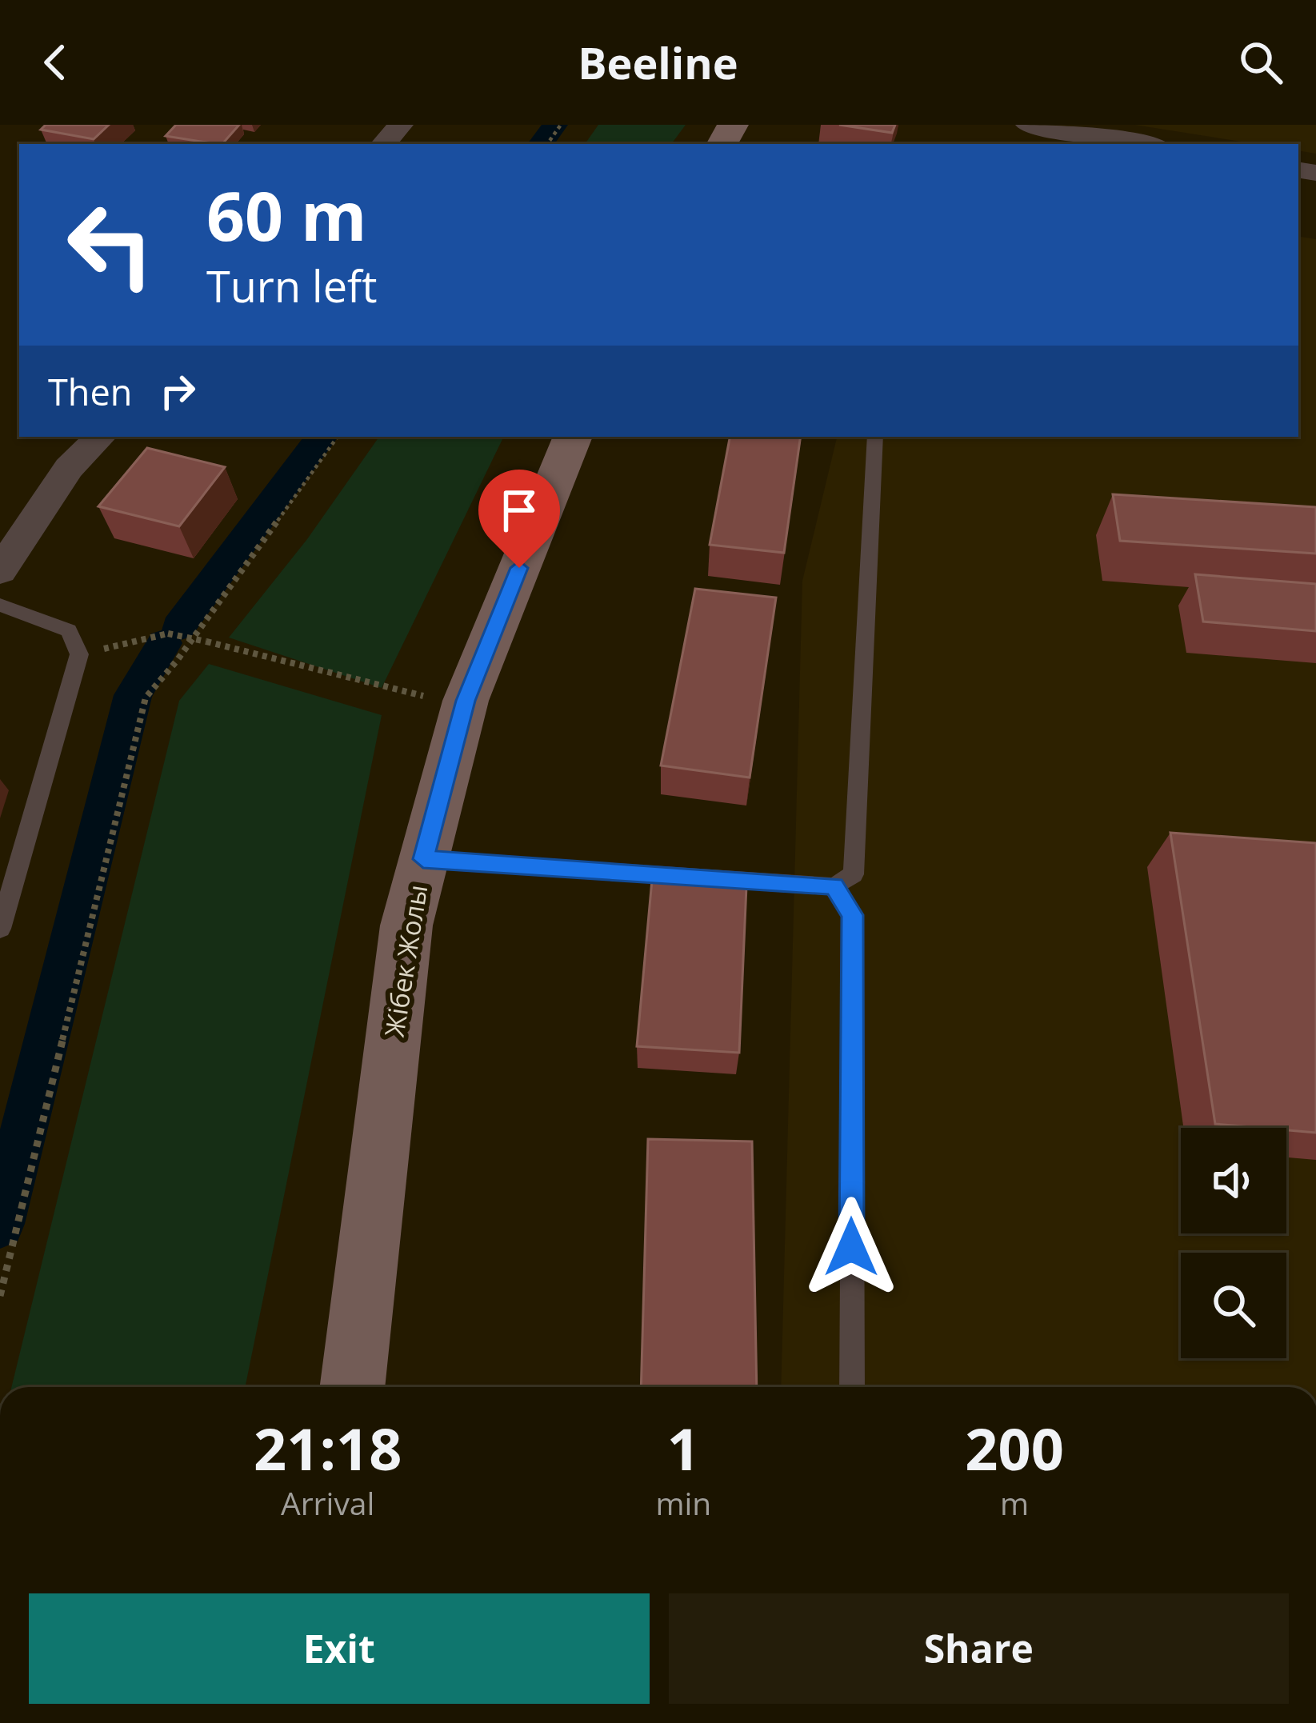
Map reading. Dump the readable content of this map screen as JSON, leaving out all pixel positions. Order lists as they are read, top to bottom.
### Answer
{
  "streets": {
    "main road": ["Жібек Жолы"]
  },
  "page": {
    "header": "Beeline",
    "turn": ["60 m", "Turn left"],
    "then": "Then",
    "eta": [
      "21:18",
      "Arrival",
      "1",
      "min",
      "200",
      "m"
    ],
    "buttons": ["Exit", "Share"]
  }
}
